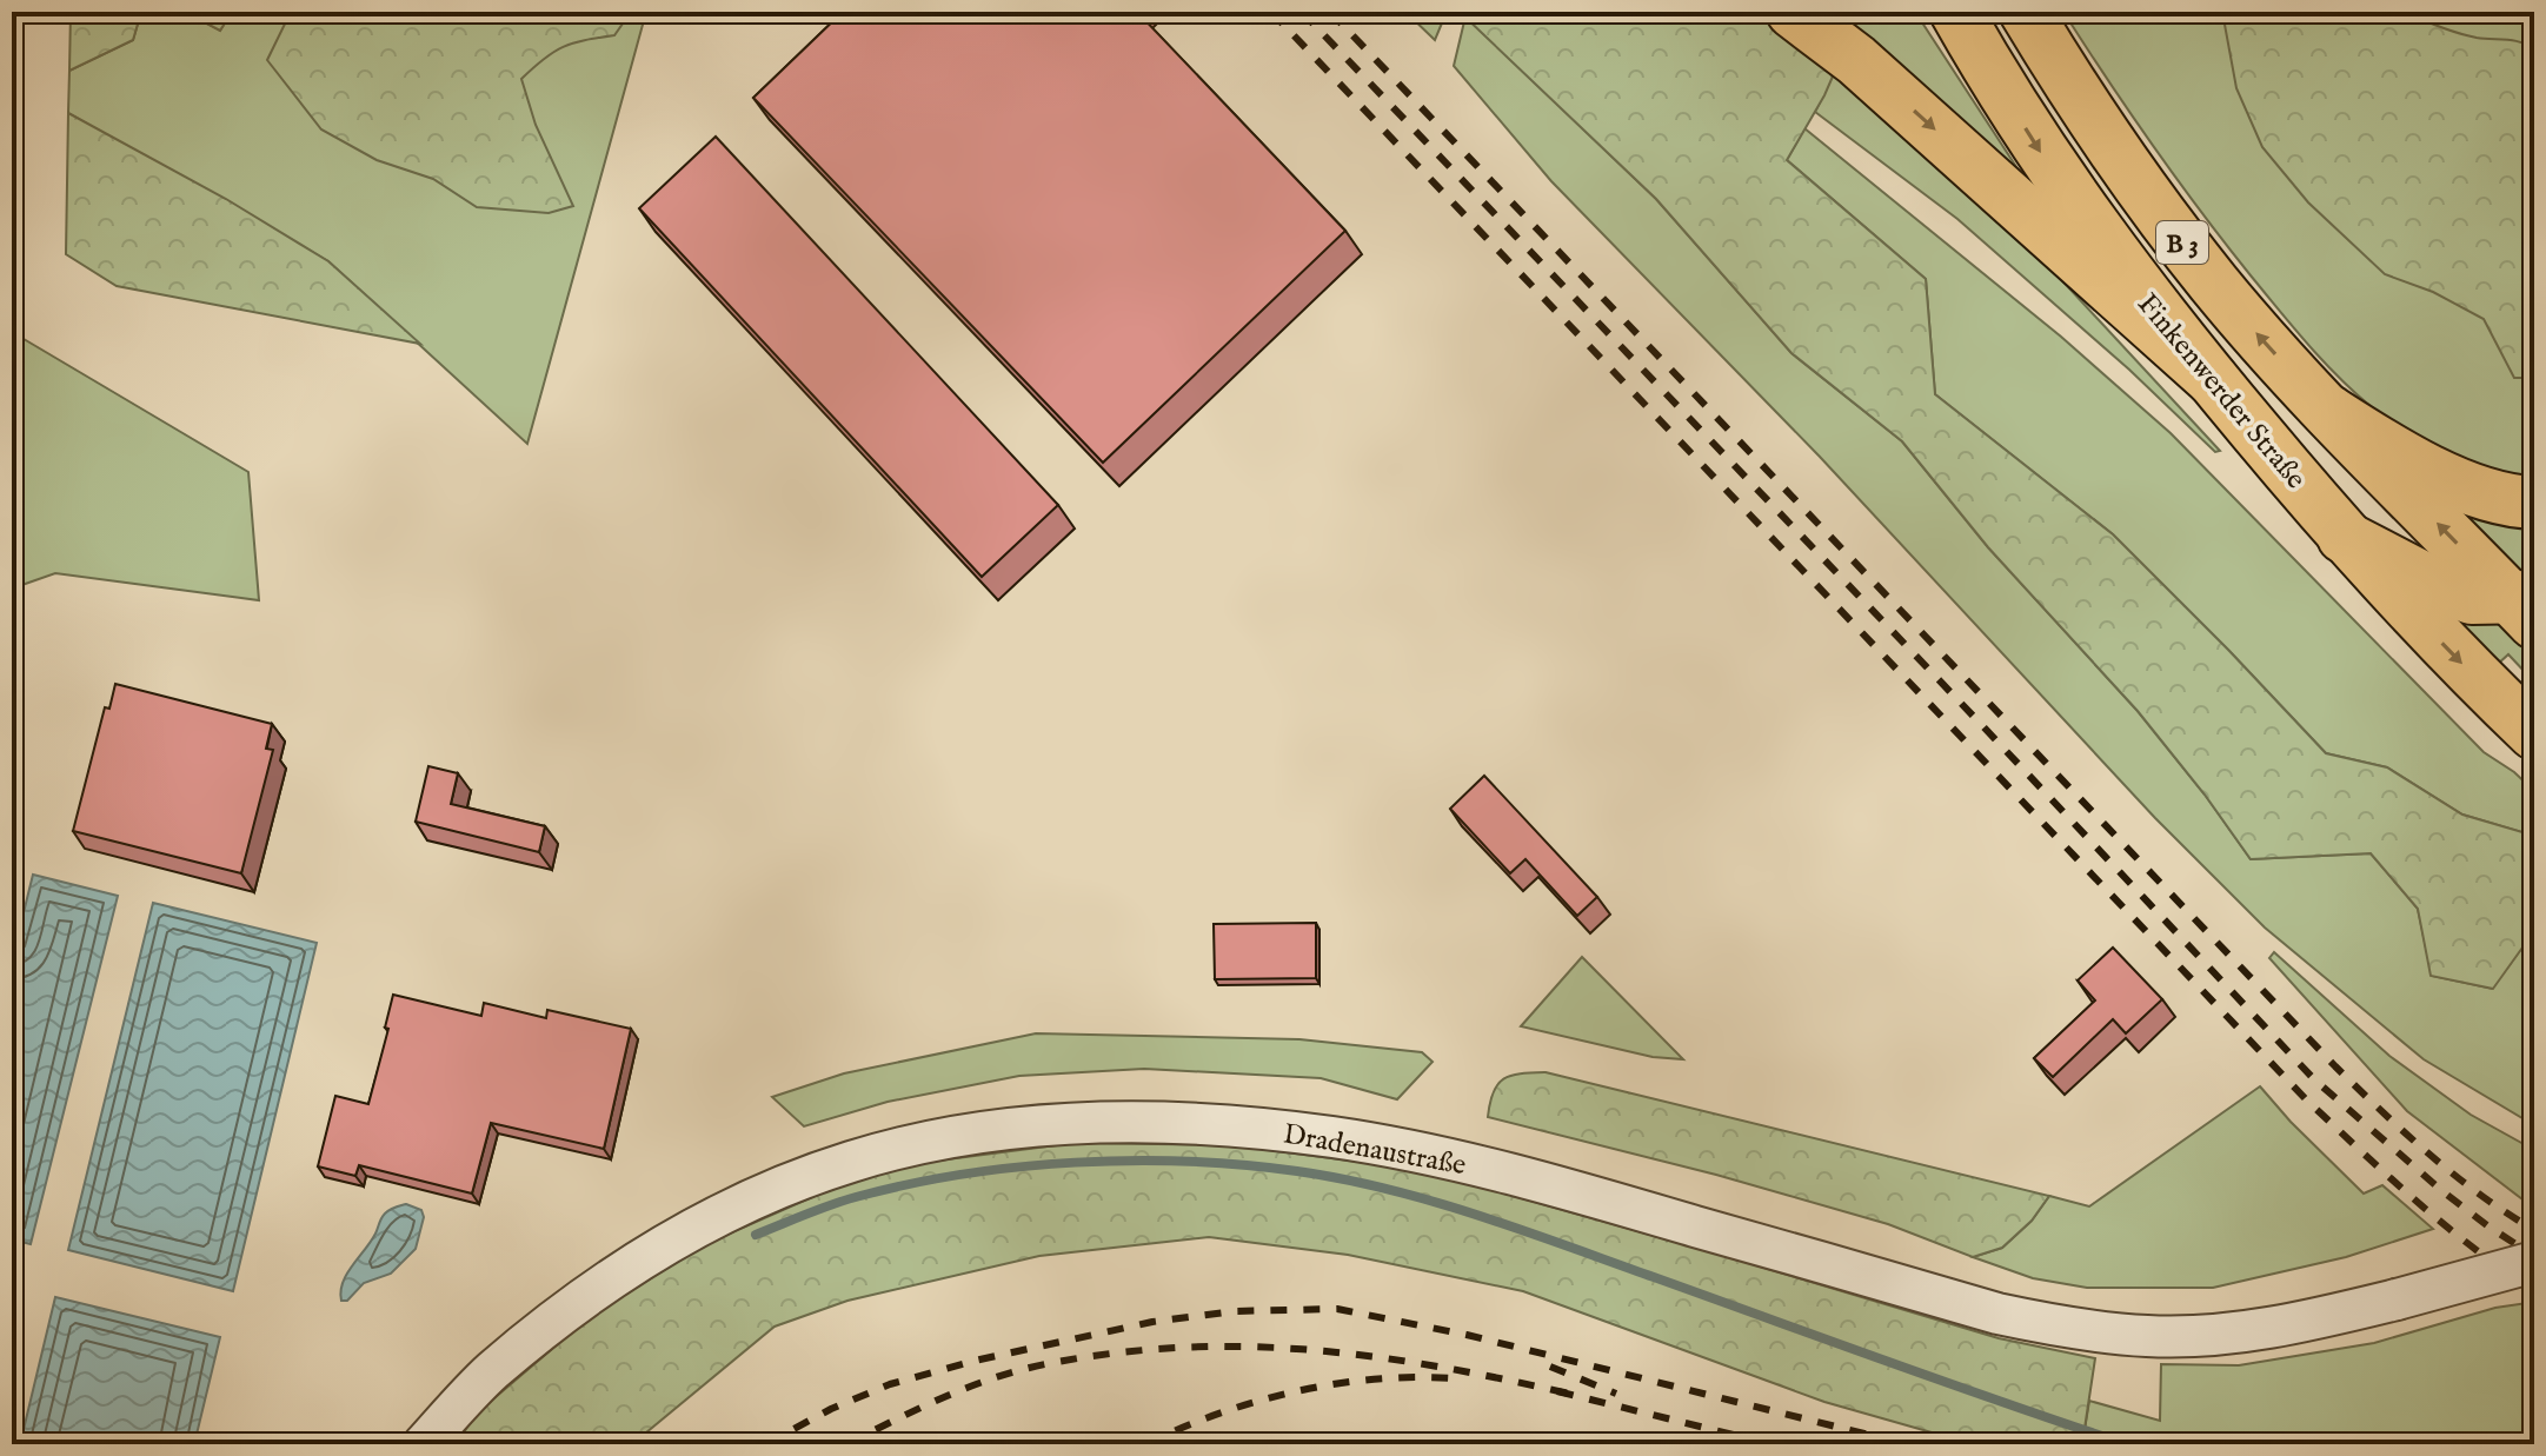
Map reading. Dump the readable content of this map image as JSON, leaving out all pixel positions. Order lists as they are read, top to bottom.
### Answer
{
  "streets": {
    "main road": ["B 3", "Finkenwerder Straße"],
    "street": ["Dradenaustraße"]
  }
}
